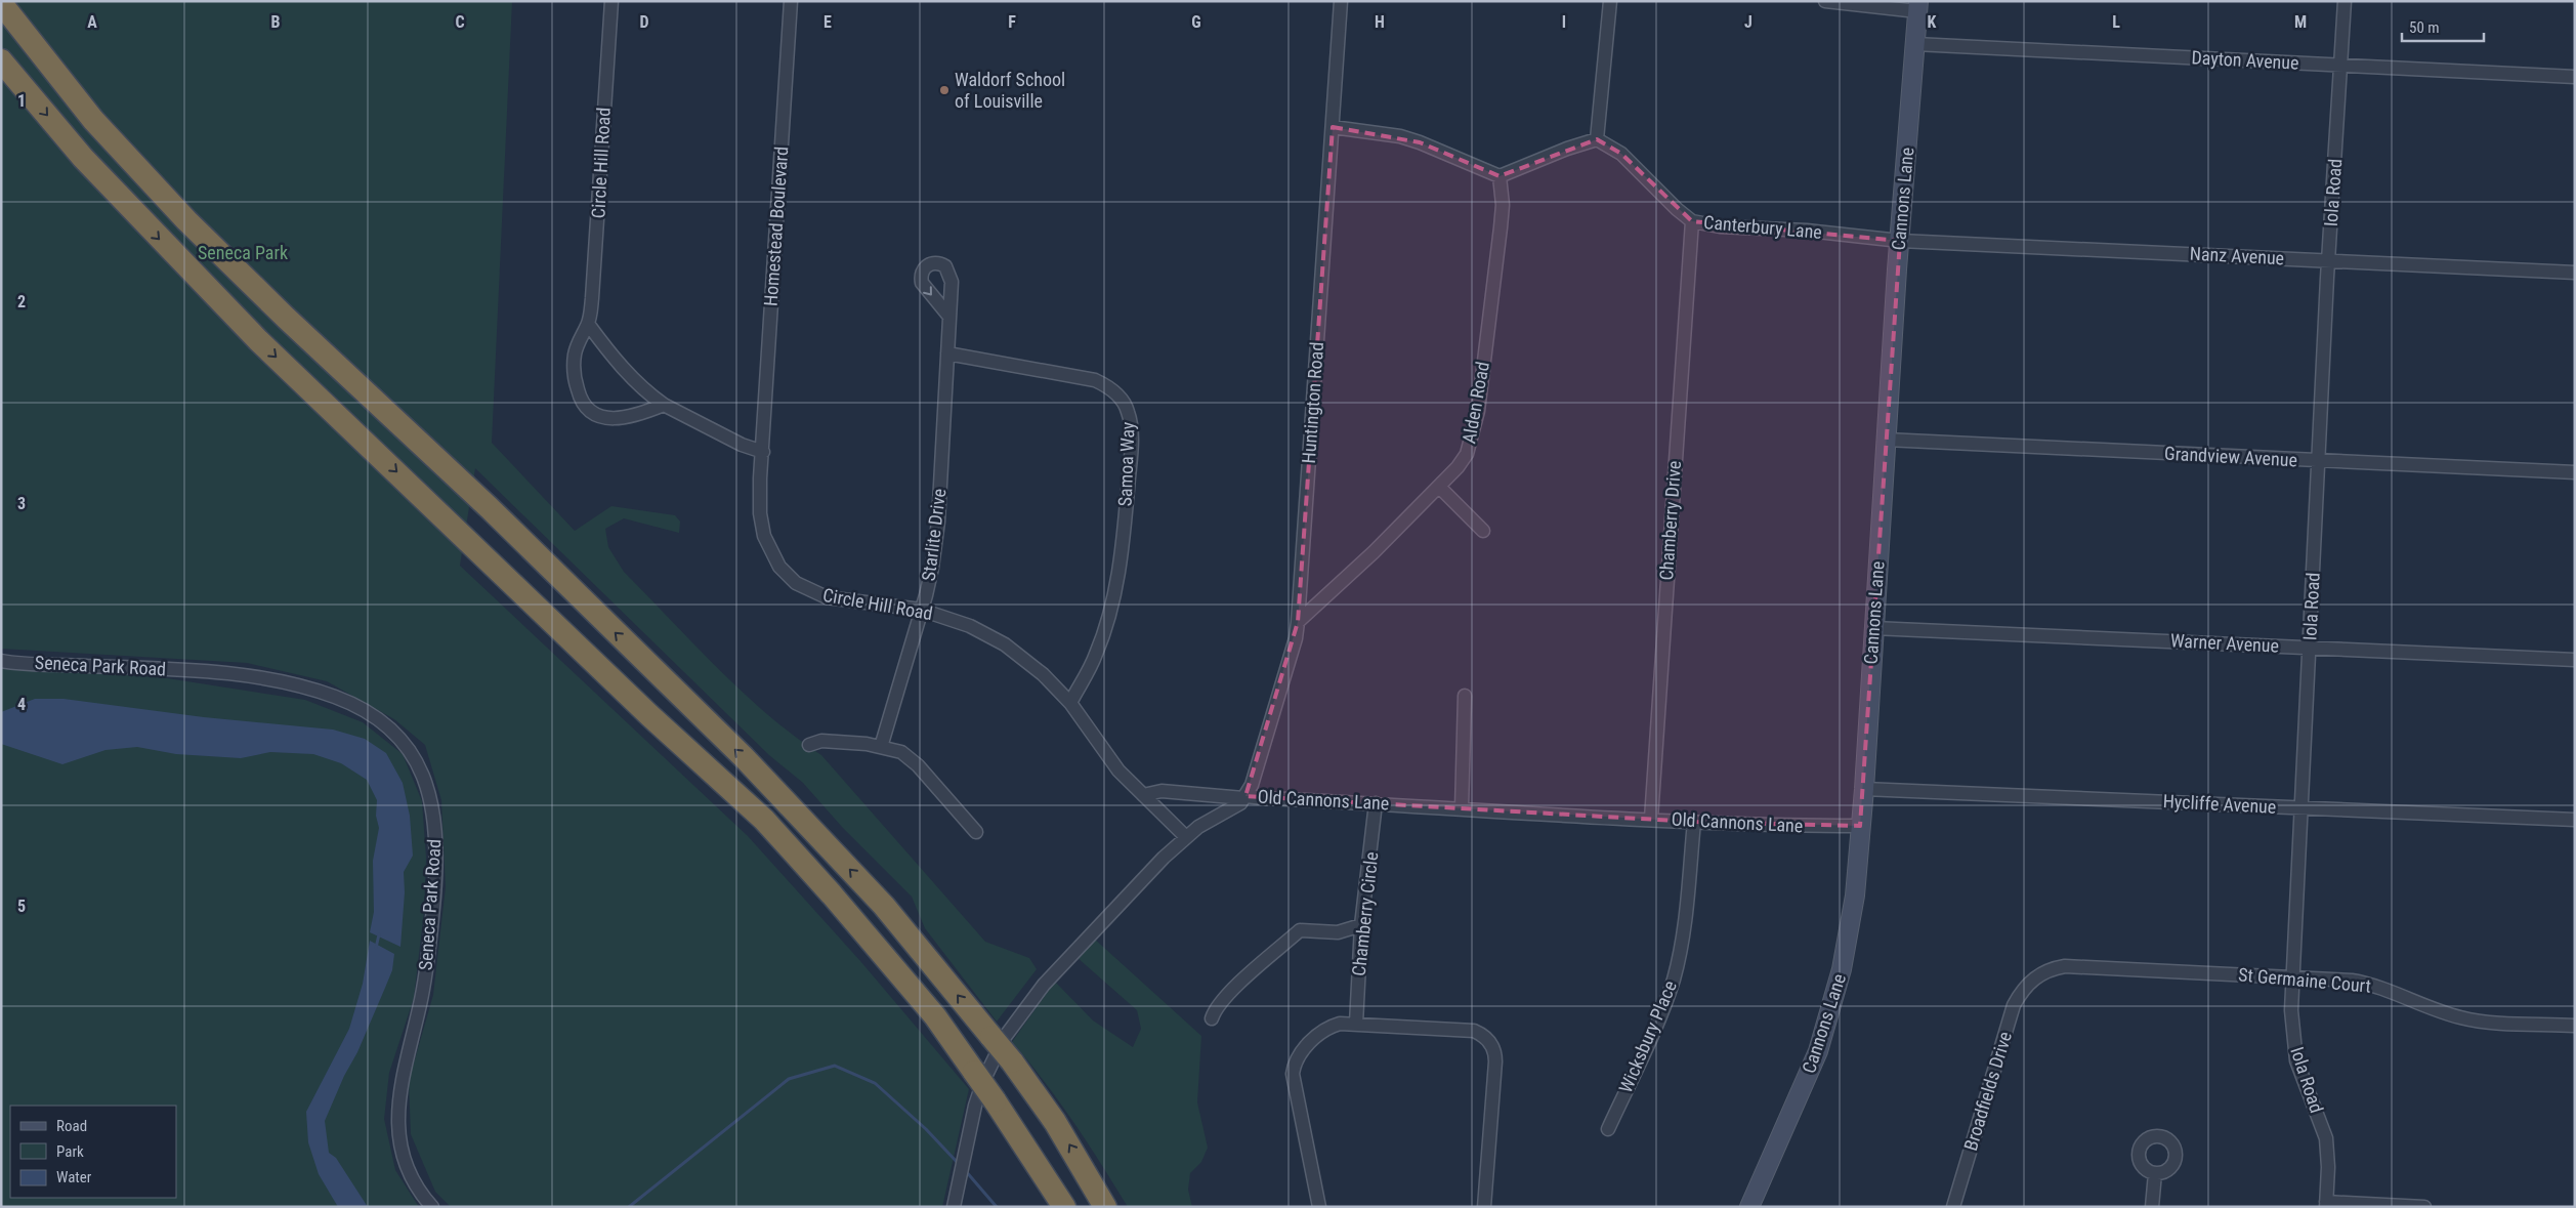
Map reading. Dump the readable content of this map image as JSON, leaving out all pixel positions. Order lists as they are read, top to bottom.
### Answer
{
  "streets": {
    "main road": ["Cannons Lane"],
    "street": [
      "Dayton Avenue",
      "Circle Hill Road",
      "Iola Road",
      "Homestead Boulevard",
      "Canterbury Lane",
      "Nanz Avenue",
      "Huntington Road",
      "Alden Road",
      "Grandview Avenue",
      "Samoa Way",
      "Chamberry Drive",
      "Starlite Drive",
      "Warner Avenue",
      "Seneca Park Road",
      "Old Cannons Lane",
      "Hycliffe Avenue",
      "Chamberry Circle",
      "St Germaine Court",
      "Wicksbury Place",
      "Broadfields Drive"
    ]
  },
  "crossings": [
    ["Dayton Avenue", "Iola Road"],
    ["Dayton Avenue", "Cannons Lane"],
    ["Circle Hill Road", "Homestead Boulevard"],
    ["Circle Hill Road", "Samoa Way"],
    ["Circle Hill Road", "Starlite Drive"],
    ["Circle Hill Road", "Old Cannons Lane"],
    ["Iola Road", "Nanz Avenue"],
    ["Iola Road", "Grandview Avenue"],
    ["Iola Road", "Warner Avenue"],
    ["Iola Road", "Hycliffe Avenue"],
    ["Iola Road", "St Germaine Court"],
    ["Cannons Lane", "Canterbury Lane"],
    ["Cannons Lane", "Nanz Avenue"],
    ["Cannons Lane", "Grandview Avenue"],
    ["Cannons Lane", "Warner Avenue"],
    ["Cannons Lane", "Old Cannons Lane"],
    ["Cannons Lane", "Hycliffe Avenue"],
    ["Canterbury Lane", "Nanz Avenue"],
    ["Canterbury Lane", "Chamberry Drive"],
    ["Huntington Road", "Alden Road"],
    ["Huntington Road", "Old Cannons Lane"],
    ["Samoa Way", "Starlite Drive"],
    ["Chamberry Drive", "Old Cannons Lane"],
    ["Old Cannons Lane", "Chamberry Circle"],
    ["Old Cannons Lane", "Wicksbury Place"],
    ["St Germaine Court", "Broadfields Drive"]
  ],
  "parks": ["Seneca Park"],
  "places": ["Waldorf School of Louisville"],
  "legend": ["Road", "Park", "Water"],
  "scale_bar": "50 m",
  "grid": {
    "columns": [
      "A",
      "B",
      "C",
      "D",
      "E",
      "F",
      "G",
      "H",
      "I",
      "J",
      "K",
      "L",
      "M"
    ],
    "rows": [
      "1",
      "2",
      "3",
      "4",
      "5"
    ]
  }
}
